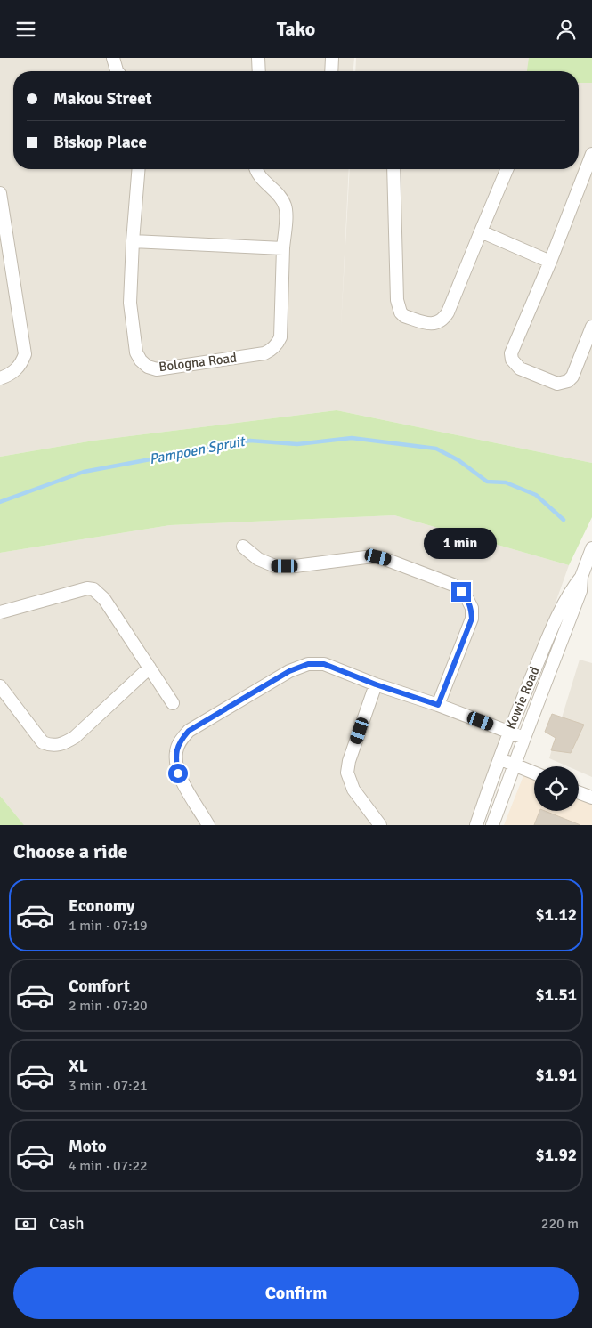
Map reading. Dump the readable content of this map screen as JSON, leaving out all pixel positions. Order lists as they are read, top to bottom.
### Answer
{
  "streets": {
    "street": ["Bologna Road", "Kowie Road"]
  },
  "water": ["Pampoen Spruit"],
  "page": {
    "header": "Tako",
    "banner": ["Makou Street", "Biskop Place"],
    "bubble": "1 min",
    "heading": "Choose a ride",
    "list": [
      {
        "name": "Economy",
        "note": "1 min · 07:19",
        "value": "$1.12"
      },
      {
        "name": "Comfort",
        "note": "2 min · 07:20",
        "value": "$1.51"
      },
      {
        "name": "XL",
        "note": "3 min · 07:21",
        "value": "$1.91"
      },
      {
        "name": "Moto",
        "note": "4 min · 07:22",
        "value": "$1.92"
      }
    ],
    "pay": ["Cash", "220 m"],
    "buttons": "Confirm"
  }
}
